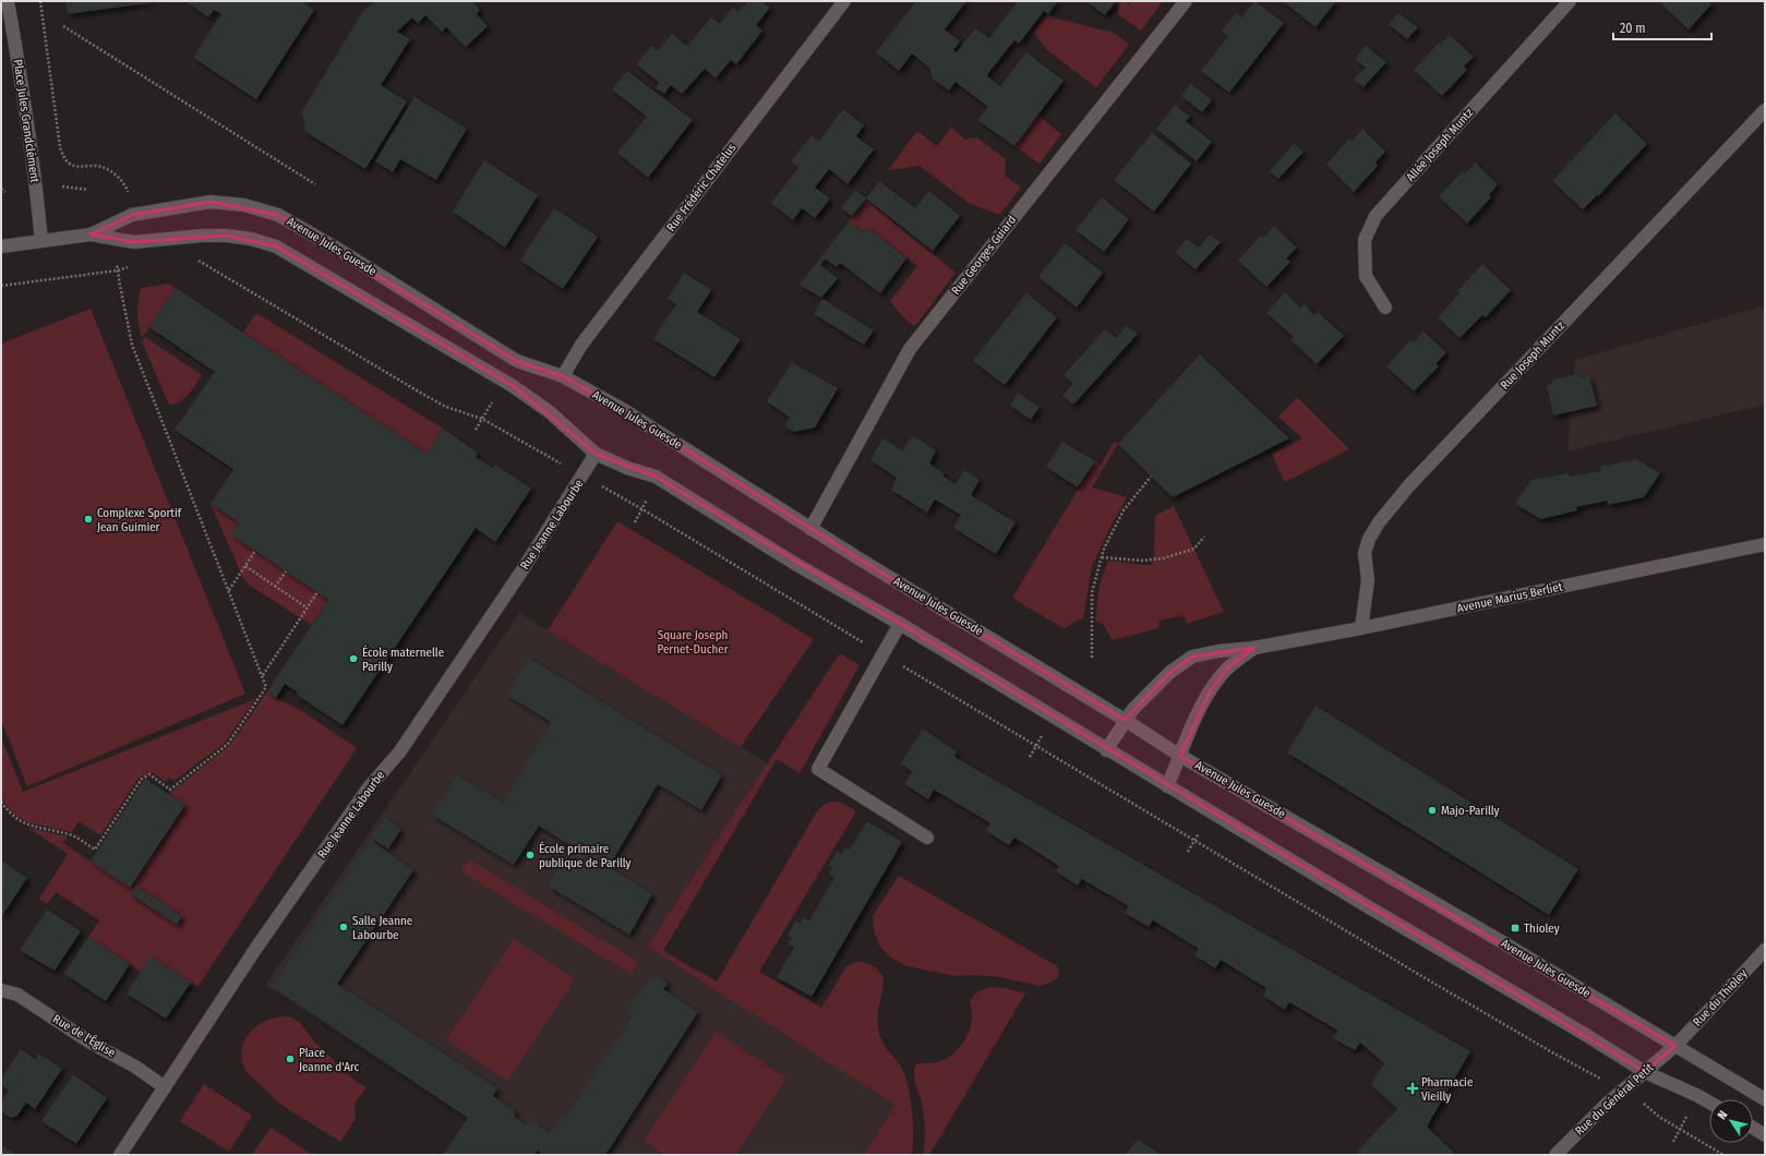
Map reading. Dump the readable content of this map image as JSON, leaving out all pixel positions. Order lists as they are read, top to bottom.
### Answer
{
  "streets": {
    "street": [
      "Place Jules Grandclément",
      "Allée Joseph Muntz",
      "Rue Frédéric Chatelus",
      "Avenue Jules Guesde",
      "Rue Georges Guiard",
      "Rue Joseph Muntz",
      "Rue Jeanne Labourbe",
      "Avenue Marius Berliet",
      "Rue du Thioley",
      "Rue de l'Église",
      "Rue du Général Petit"
    ]
  },
  "crossings": [
    ["Place Jules Grandclément", "Avenue Jules Guesde"],
    ["Rue Frédéric Chatelus", "Avenue Jules Guesde"],
    ["Avenue Jules Guesde", "Rue Georges Guiard"],
    ["Avenue Jules Guesde", "Rue Jeanne Labourbe"],
    ["Avenue Jules Guesde", "Avenue Marius Berliet"],
    ["Avenue Jules Guesde", "Rue du Thioley"],
    ["Avenue Jules Guesde", "Rue du Général Petit"],
    ["Rue Joseph Muntz", "Avenue Marius Berliet"],
    ["Rue Jeanne Labourbe", "Rue de l'Église"],
    ["Rue du Thioley", "Rue du Général Petit"]
  ],
  "parks": ["Square Joseph Pernet-Ducher"],
  "places": {
    "other": [
      "Complexe Sportif Jean Guimier",
      "École maternelle Parilly",
      "Majo-Parilly",
      "École primaire publique de Parilly",
      "Salle Jeanne Labourbe",
      "Place Jeanne d'Arc"
    ],
    "transit": ["Thioley"],
    "health": ["Pharmacie Vieilly"]
  },
  "scale_bar": "20 m",
  "north": "top left"
}
